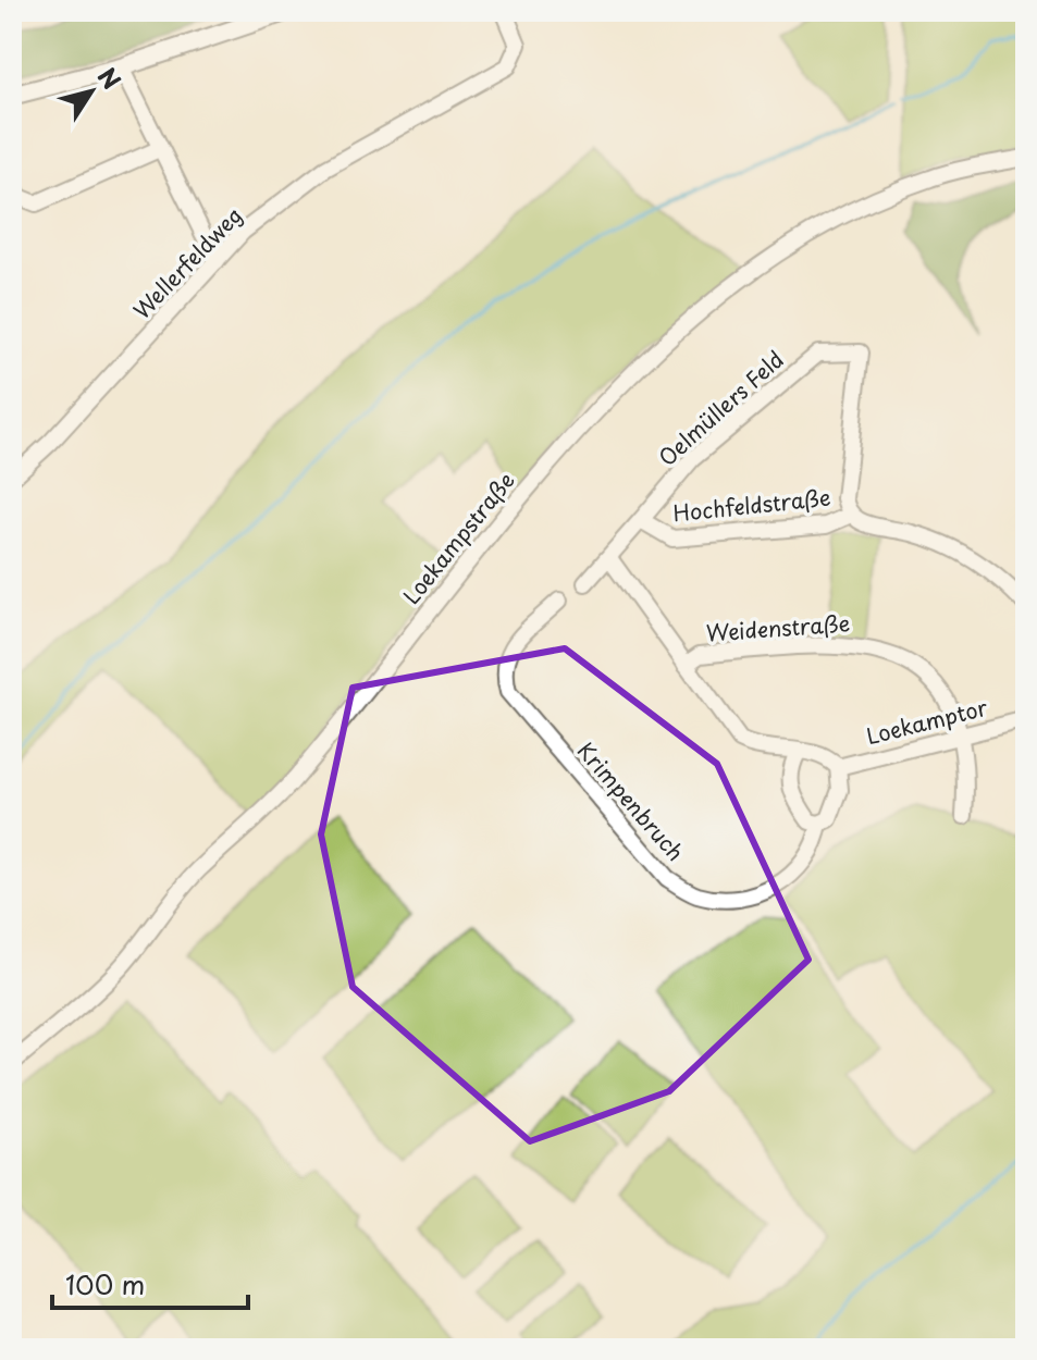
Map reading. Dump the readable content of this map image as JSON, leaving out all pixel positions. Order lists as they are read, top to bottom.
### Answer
{
  "streets": {
    "street": [
      "Wellerfeldweg",
      "Oelmüllers Feld",
      "Hochfeldstraße",
      "Loekampstraße",
      "Weidenstraße",
      "Loekamptor",
      "Krimpenbruch"
    ]
  },
  "crossings": [
    ["Oelmüllers Feld", "Hochfeldstraße"],
    ["Weidenstraße", "Loekamptor"],
    ["Loekamptor", "Krimpenbruch"]
  ],
  "scale_bar": "100 m",
  "north": "top right"
}
